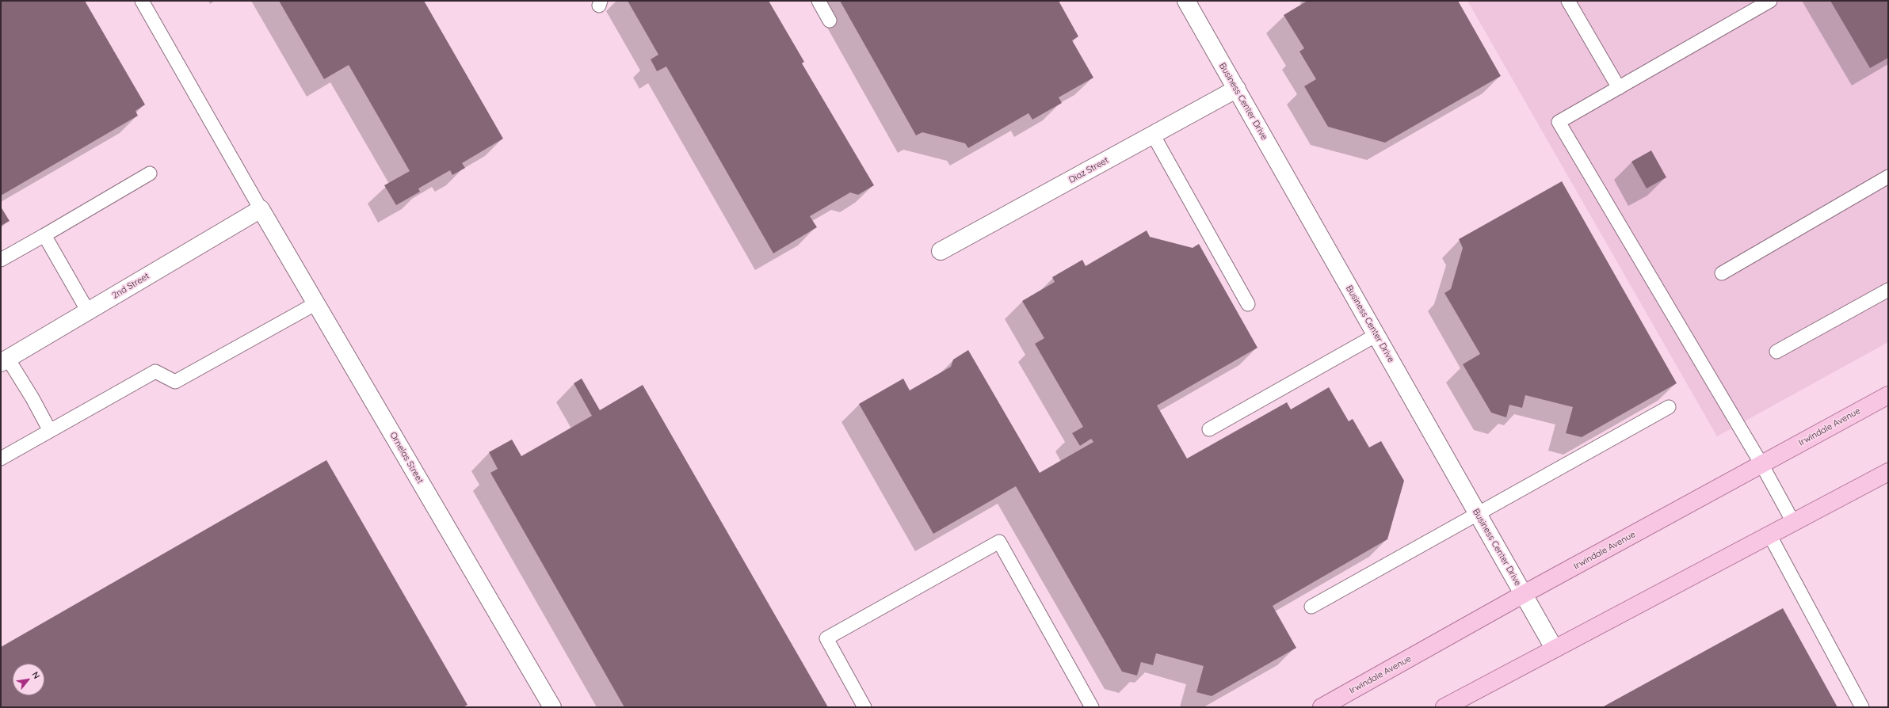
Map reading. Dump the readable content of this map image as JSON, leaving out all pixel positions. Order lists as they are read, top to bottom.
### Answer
{
  "streets": {
    "main road": ["Irwindale Avenue"],
    "street": [
      "Business Center Drive",
      "Diaz Street",
      "2nd Street",
      "Ornelas Street"
    ]
  },
  "crossings": [
    ["Business Center Drive", "Diaz Street"],
    ["Business Center Drive", "Irwindale Avenue"],
    ["2nd Street", "Ornelas Street"]
  ],
  "north": "top right"
}
